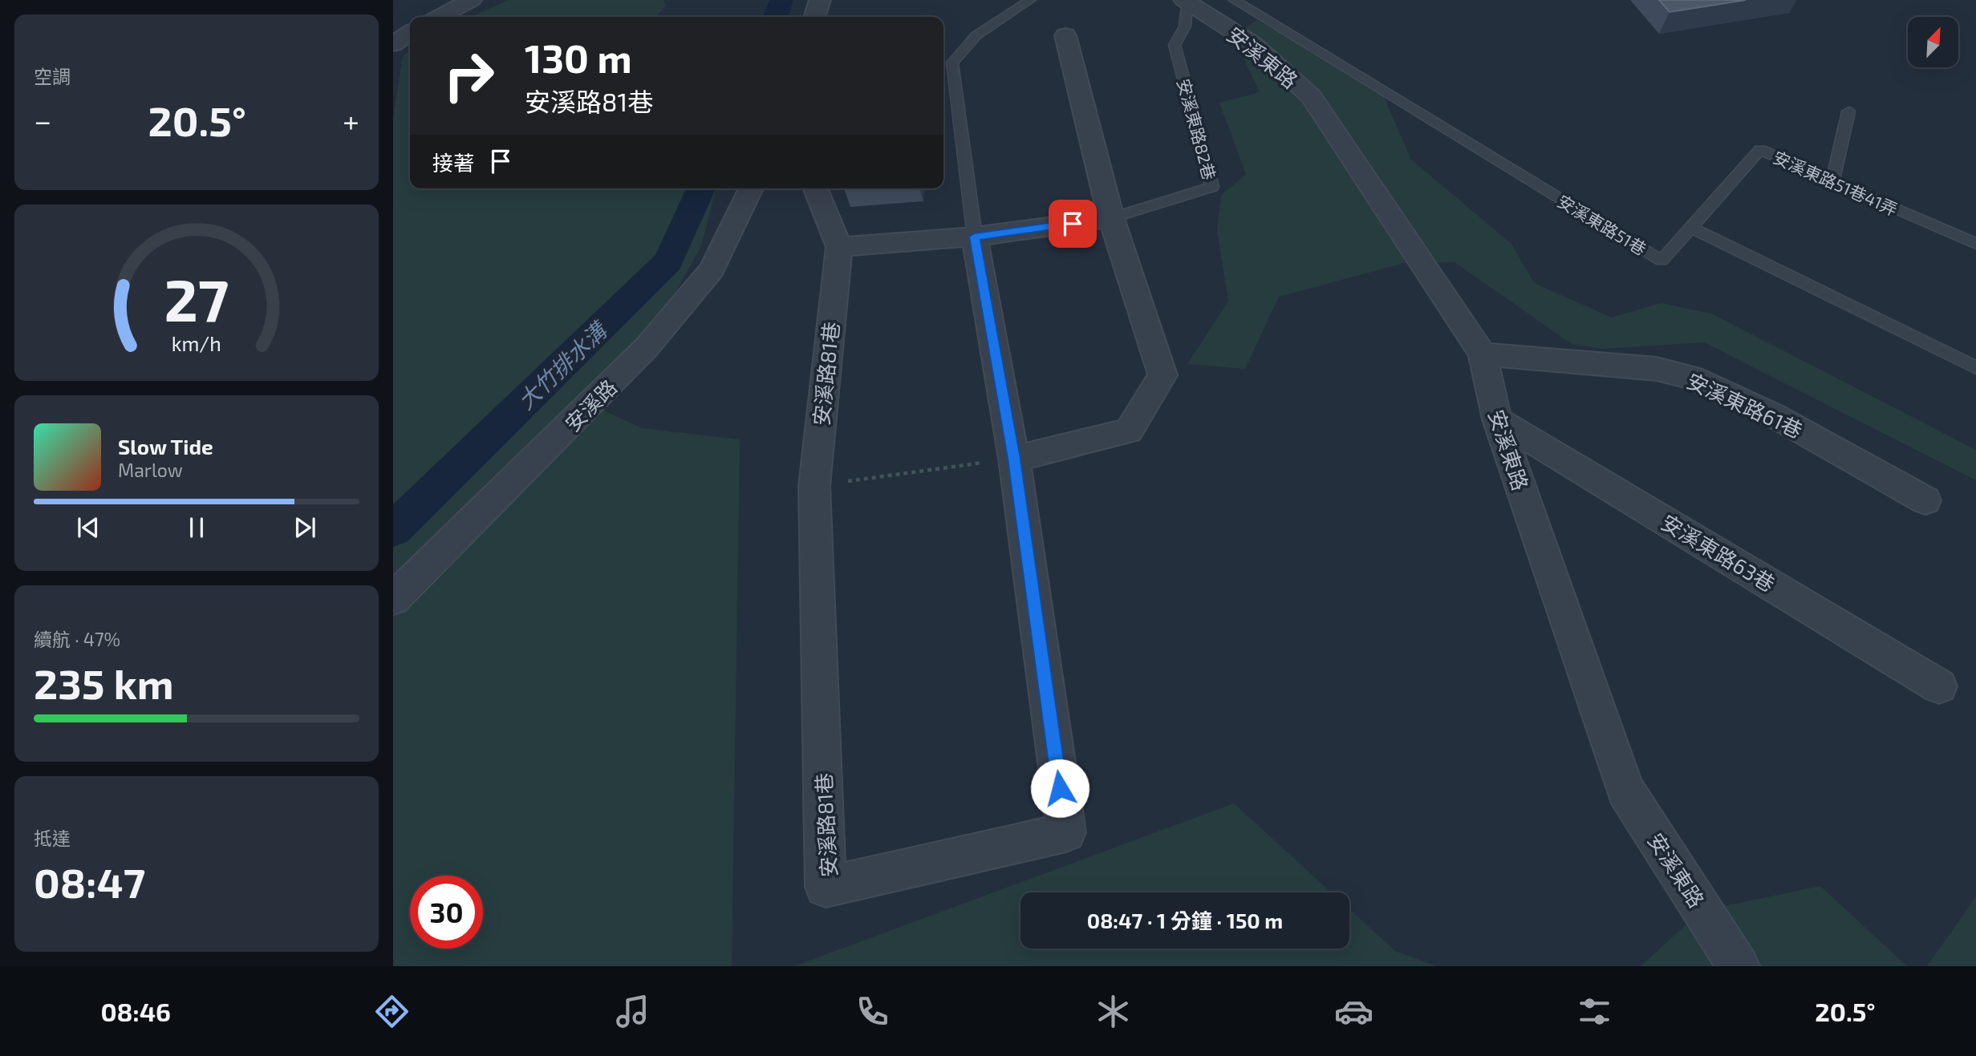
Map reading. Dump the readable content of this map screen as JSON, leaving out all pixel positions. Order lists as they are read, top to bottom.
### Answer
{
  "streets": {
    "street": [
      "安溪東路",
      "安溪路81巷",
      "安溪路",
      "安溪東路61巷",
      "安溪東路63巷"
    ],
    "lane": ["安溪東路82巷", "安溪東路51巷41弄", "安溪東路51巷"]
  },
  "crossings": [
    ["安溪東路", "安溪東路82巷"],
    ["安溪東路", "安溪東路61巷"],
    ["安溪東路", "安溪東路63巷"],
    ["安溪東路51巷41弄", "安溪東路51巷"]
  ],
  "water": ["大竹排水溝"],
  "north": "top right",
  "page": {
    "tile": [
      "空調",
      ["續航 · 47%", "235 km"],
      ["抵達", "08:47"]
    ],
    "turn": ["130 m", "安溪路81巷"],
    "heat": ["−", "20.5°", "+"],
    "then": "接著",
    "song": ["Slow Tide", "Marlow"],
    "limit": "30",
    "trip": "08:47 · 1 分鐘 · 150 m",
    "tabs": ["08:46", "20.5°"],
    "gauge": ["27", "km/h"]
  }
}
